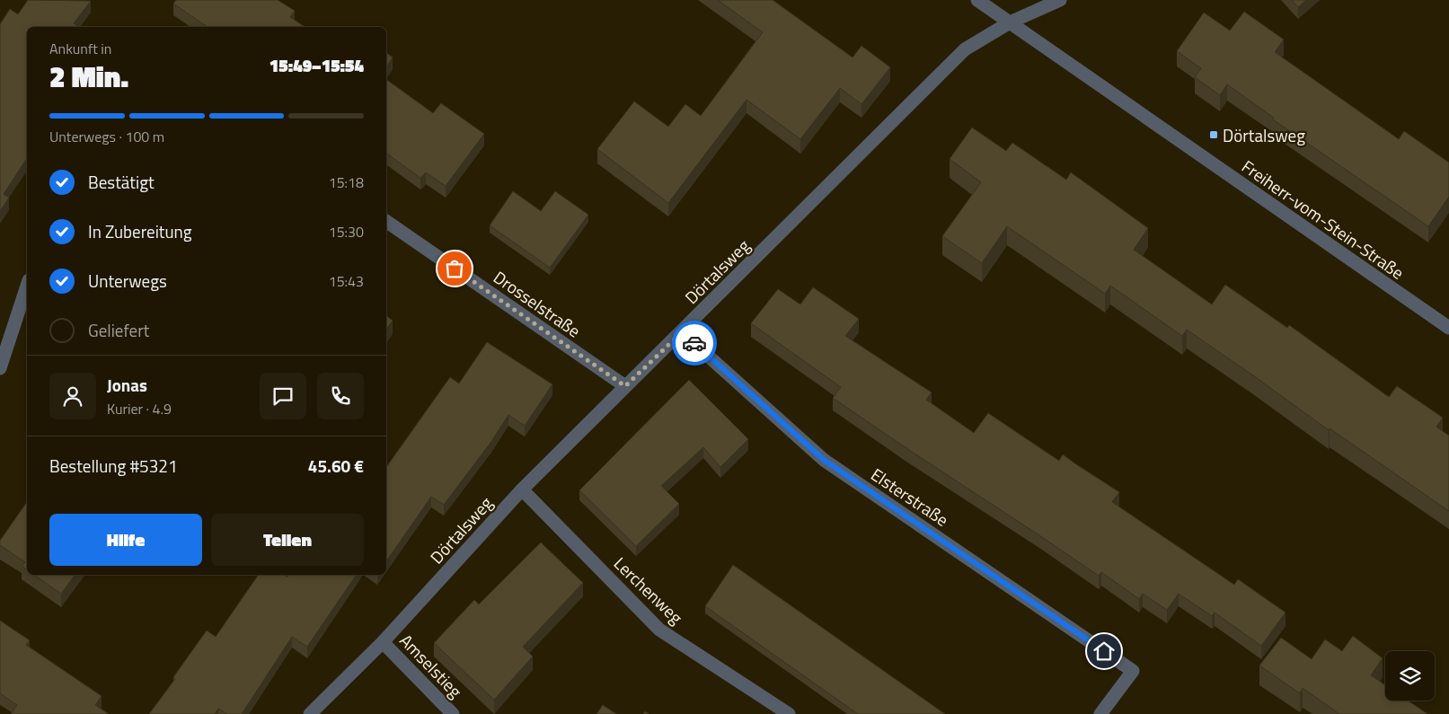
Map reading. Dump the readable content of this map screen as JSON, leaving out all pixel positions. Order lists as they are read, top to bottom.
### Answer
{
  "streets": {
    "street": [
      "Freiherr-vom-Stein-Straße",
      "Dörtalsweg",
      "Drosselstraße",
      "Elsterstraße",
      "Lerchenweg",
      "Amselstieg"
    ]
  },
  "crossings": [
    ["Freiherr-vom-Stein-Straße", "Dörtalsweg"],
    ["Dörtalsweg", "Drosselstraße"],
    ["Dörtalsweg", "Elsterstraße"],
    ["Dörtalsweg", "Lerchenweg"],
    ["Dörtalsweg", "Amselstieg"]
  ],
  "places": {
    "transit": ["Dörtalsweg"]
  },
  "page": {
    "heading": ["2 Min.", "Ankunft in", "15:49–15:54"],
    "panel": [
      "Jonas",
      "Kurier · 4.9",
      "Bestellung #5321",
      "45.60 €"
    ],
    "bar": "Unterwegs · 100 m",
    "list": [
      ["Bestätigt", "15:18"],
      ["In Zubereitung", "15:30"],
      ["Unterwegs", "15:43"],
      "Geliefert"
    ],
    "buttons": ["Hilfe", "Teilen"]
  }
}
